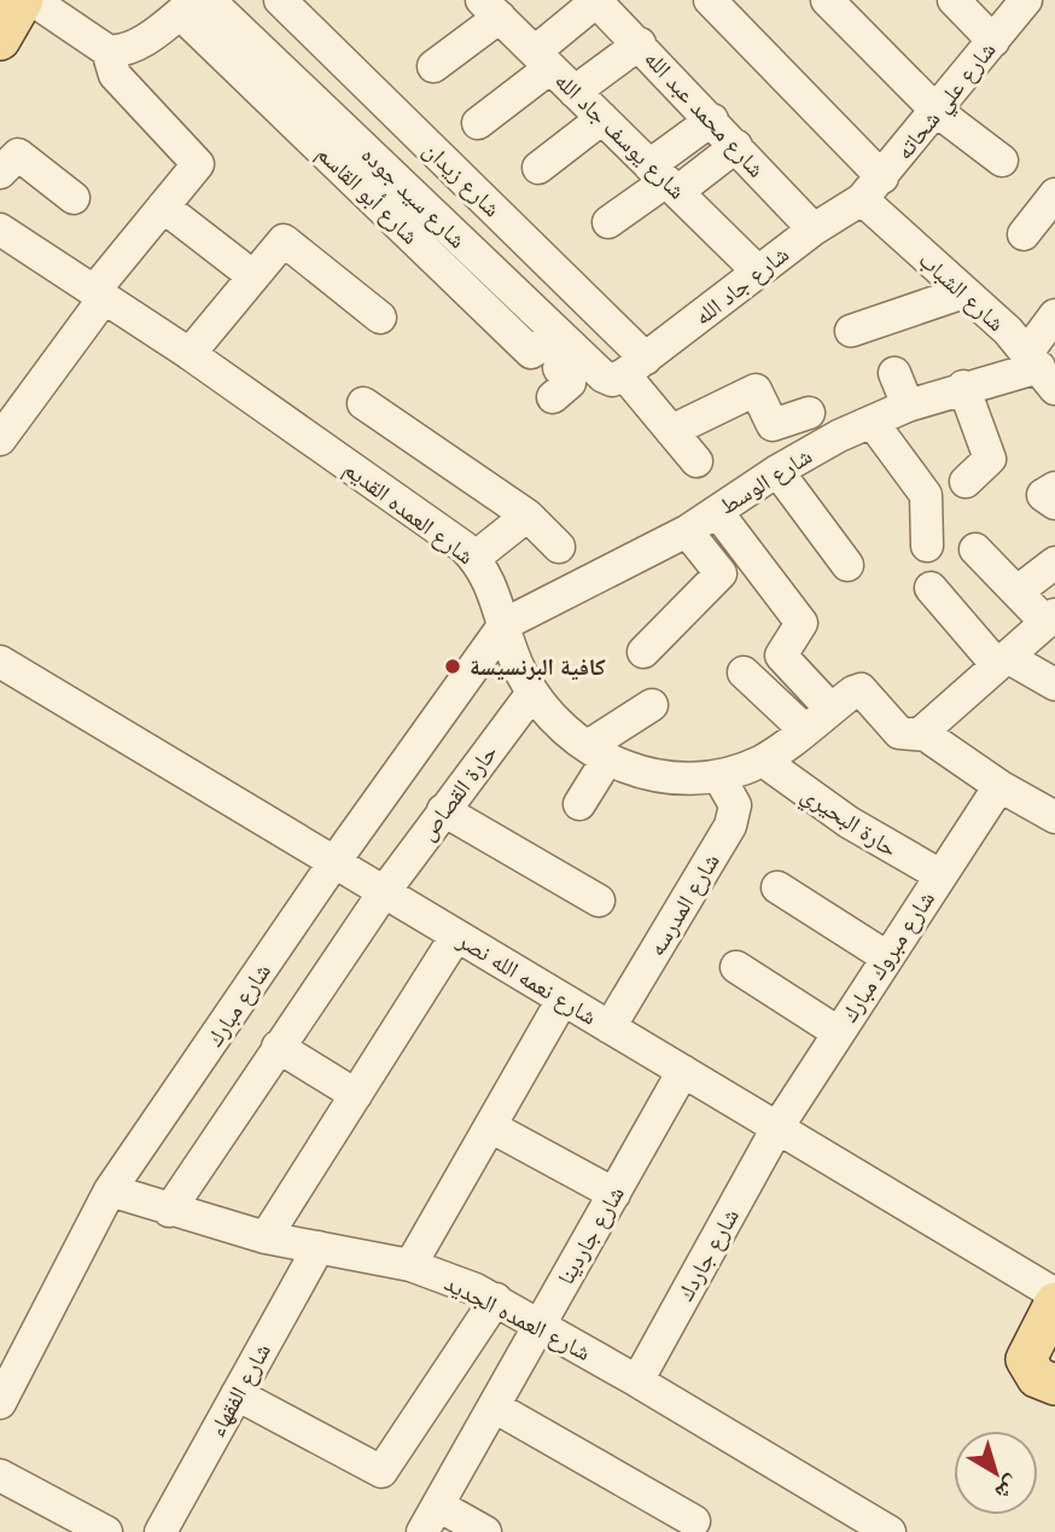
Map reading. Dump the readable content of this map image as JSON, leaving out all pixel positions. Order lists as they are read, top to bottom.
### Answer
{
  "streets": {
    "street": [
      "شارع علي شحاته",
      "شارع محمد عبد الله",
      "شارع يوسف جاد الله",
      "شارع زيدان",
      "شارع أبو القاسم",
      "شارع سيد جوده",
      "شارع جاد الله",
      "شارع الشباب",
      "شارع الوسط",
      "شارع العمده القديم",
      "حارة القصاص",
      "حارة البحيري",
      "شارع المدرسه",
      "شارع مبروك مبارك",
      "شارع نعمه الله نصر",
      "شارع مبارك",
      "شارع جاردينا",
      "شارع جاردك",
      "شارع العمده الجديد",
      "شارع الفقهاء"
    ]
  },
  "crossings": [
    ["شارع علي شحاته", "شارع جاد الله"],
    ["شارع علي شحاته", "شارع الشباب"],
    ["شارع محمد عبد الله", "شارع جاد الله"],
    ["شارع يوسف جاد الله", "شارع جاد الله"],
    ["شارع زيدان", "شارع سيد جوده"],
    ["شارع زيدان", "شارع جاد الله"],
    ["شارع أبو القاسم", "شارع سيد جوده"],
    ["شارع سيد جوده", "شارع جاد الله"],
    ["شارع جاد الله", "شارع الشباب"],
    ["شارع الشباب", "شارع الوسط"],
    ["شارع الوسط", "شارع العمده القديم"],
    ["شارع الوسط", "شارع مبارك"],
    ["شارع العمده القديم", "حارة القصاص"],
    ["شارع العمده القديم", "حارة البحيري"],
    ["شارع العمده القديم", "شارع المدرسه"],
    ["شارع العمده القديم", "شارع مبروك مبارك"],
    ["شارع العمده القديم", "شارع مبارك"],
    ["حارة القصاص", "شارع نعمه الله نصر"],
    ["حارة القصاص", "شارع العمده الجديد"],
    ["حارة البحيري", "شارع مبروك مبارك"],
    ["شارع المدرسه", "شارع نعمه الله نصر"],
    ["شارع مبروك مبارك", "شارع نعمه الله نصر"],
    ["شارع مبروك مبارك", "شارع جاردك"],
    ["شارع نعمه الله نصر", "شارع مبارك"],
    ["شارع نعمه الله نصر", "شارع جاردينا"],
    ["شارع نعمه الله نصر", "شارع جاردك"],
    ["شارع مبارك", "شارع العمده الجديد"],
    ["شارع جاردينا", "شارع العمده الجديد"],
    ["شارع جاردك", "شارع العمده الجديد"],
    ["شارع العمده الجديد", "شارع الفقهاء"]
  ],
  "places": ["كافية البرنسيسة"],
  "north": "bottom right"
}
